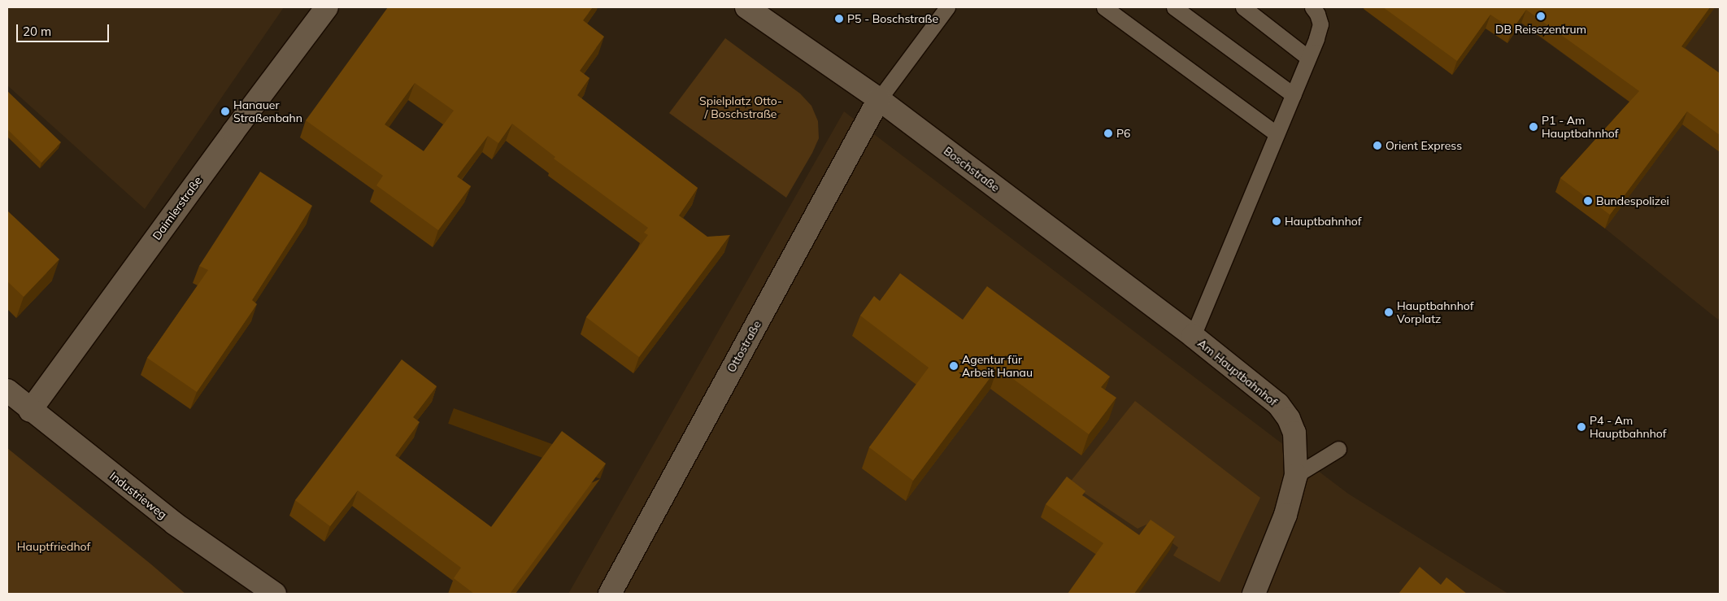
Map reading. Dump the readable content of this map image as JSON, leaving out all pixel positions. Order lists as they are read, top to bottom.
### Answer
{
  "streets": {
    "street": [
      "Boschstraße",
      "Daimlerstraße",
      "Ottostraße",
      "Am Hauptbahnhof",
      "Industrieweg"
    ]
  },
  "crossings": [
    ["Boschstraße", "Ottostraße"],
    ["Boschstraße", "Am Hauptbahnhof"],
    ["Daimlerstraße", "Industrieweg"]
  ],
  "parks": ["Spielplatz Otto- / Boschstraße", "Hauptfriedhof"],
  "places": [
    "DB Reisezentrum",
    "P5 - Boschstraße",
    "Hanauer Straßenbahn",
    "P1 - Am Hauptbahnhof",
    "P6",
    "Orient Express",
    "Bundespolizei",
    "Hauptbahnhof",
    "Hauptbahnhof Vorplatz",
    "Agentur für Arbeit Hanau",
    "P4 - Am Hauptbahnhof"
  ],
  "scale_bar": "20 m"
}
